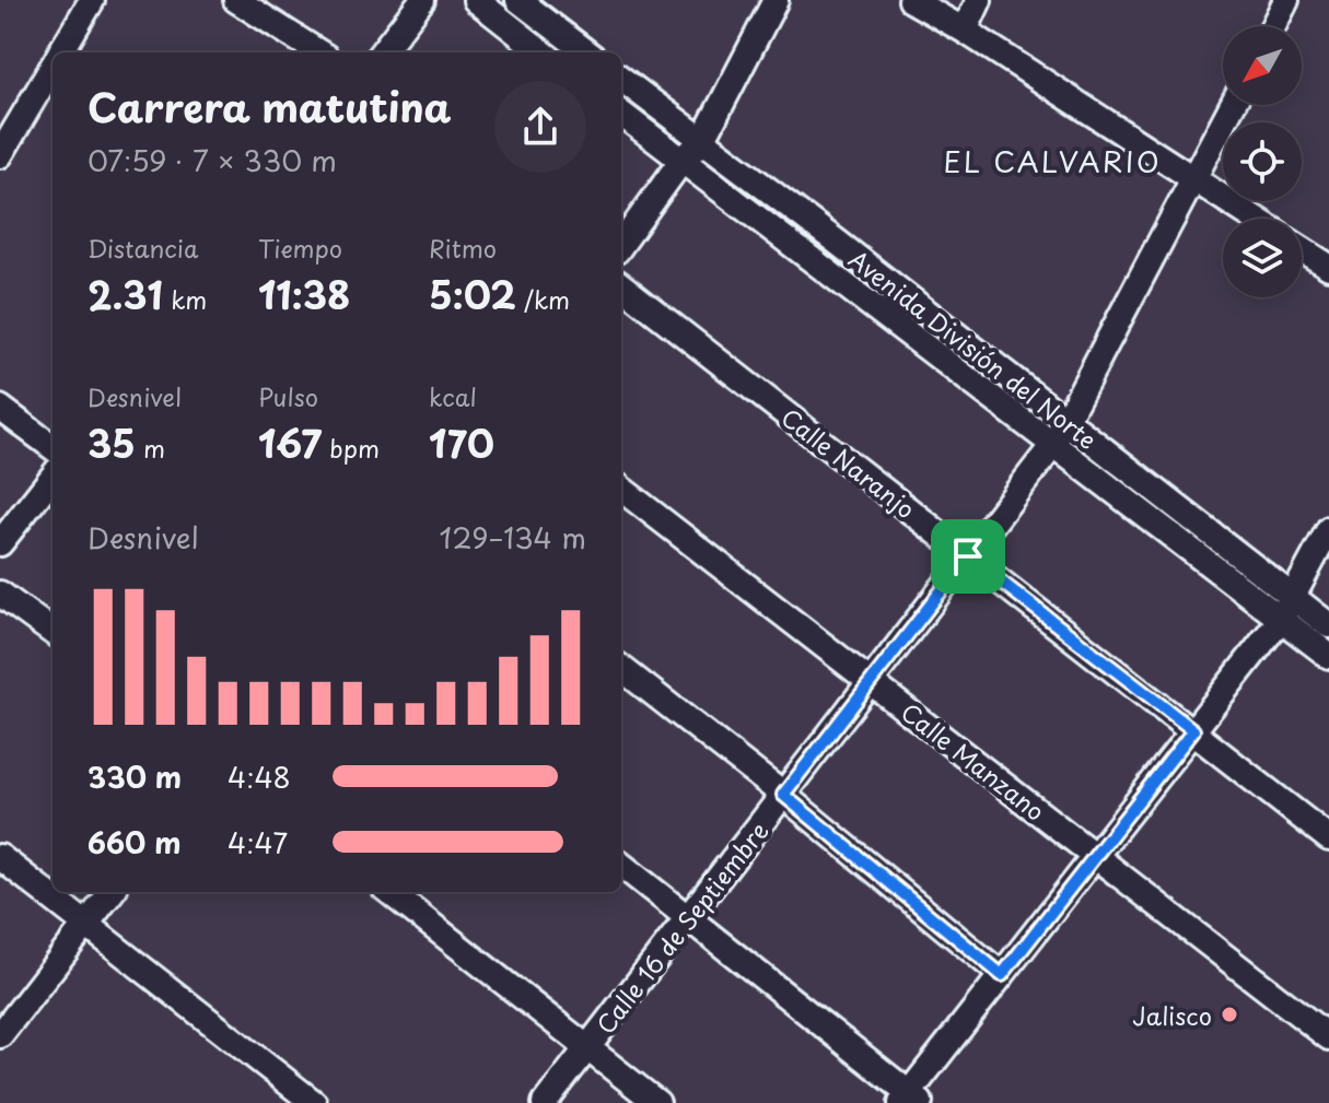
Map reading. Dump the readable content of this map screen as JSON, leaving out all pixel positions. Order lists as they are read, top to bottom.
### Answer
{
  "streets": {
    "street": [
      "Avenida División del Norte",
      "Calle Naranjo",
      "Calle Manzano",
      "Calle 16 de Septiembre"
    ]
  },
  "crossings": [
    ["Avenida División del Norte", "Calle 16 de Septiembre"],
    ["Calle Naranjo", "Calle 16 de Septiembre"],
    ["Calle Manzano", "Calle 16 de Septiembre"]
  ],
  "districts": ["EL CALVARIO"],
  "places": ["Jalisco"],
  "north": "bottom left",
  "page": {
    "heading": ["Carrera matutina", "07:59 · 7 × 330 m"],
    "stats": [
      ["Distancia", "2.31 km"],
      ["Tiempo", "11:38"],
      ["Ritmo", "5:02 /km"],
      ["Desnivel", "35 m"],
      ["Pulso", "167 bpm"],
      ["kcal", "170"]
    ],
    "chart": ["Desnivel", "129–134 m"],
    "list": [
      {
        "name": "330 m",
        "note": "4:48"
      },
      {
        "name": "660 m",
        "note": "4:47"
      }
    ]
  }
}
